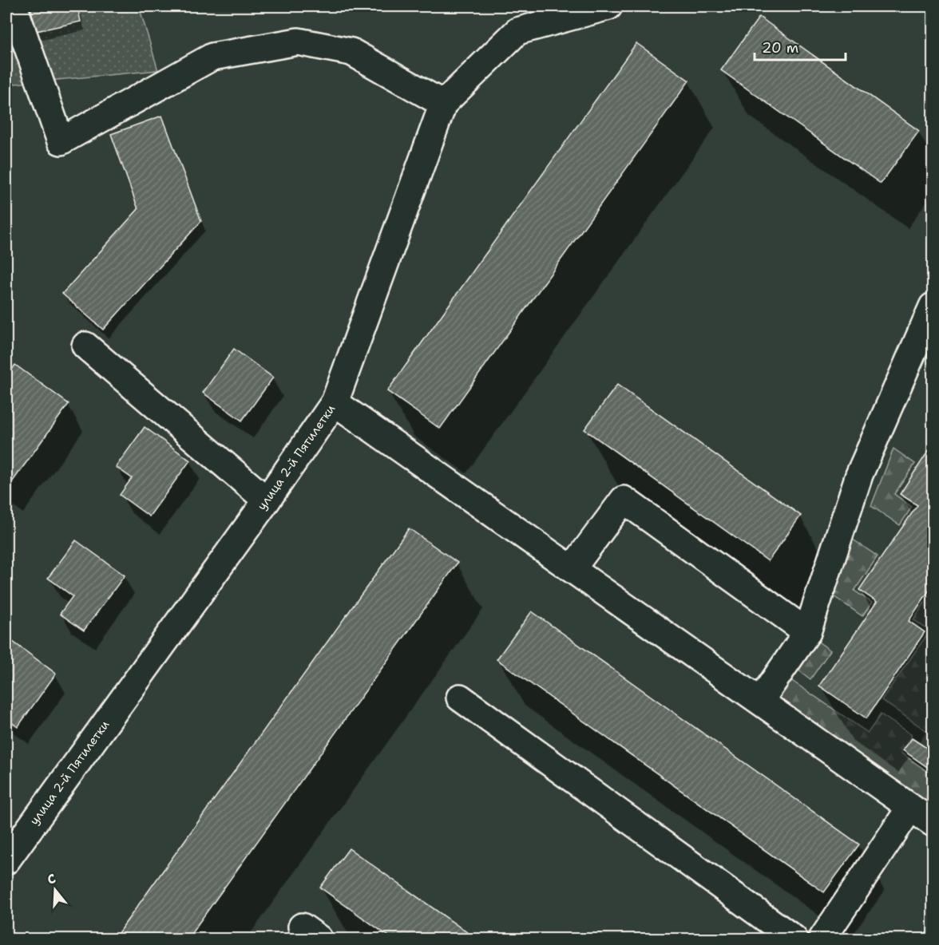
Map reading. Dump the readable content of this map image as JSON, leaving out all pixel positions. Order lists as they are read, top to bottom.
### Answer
{
  "streets": {
    "street": ["улица 2-й Пятилетки"]
  },
  "scale_bar": "20 m",
  "north": "top"
}
